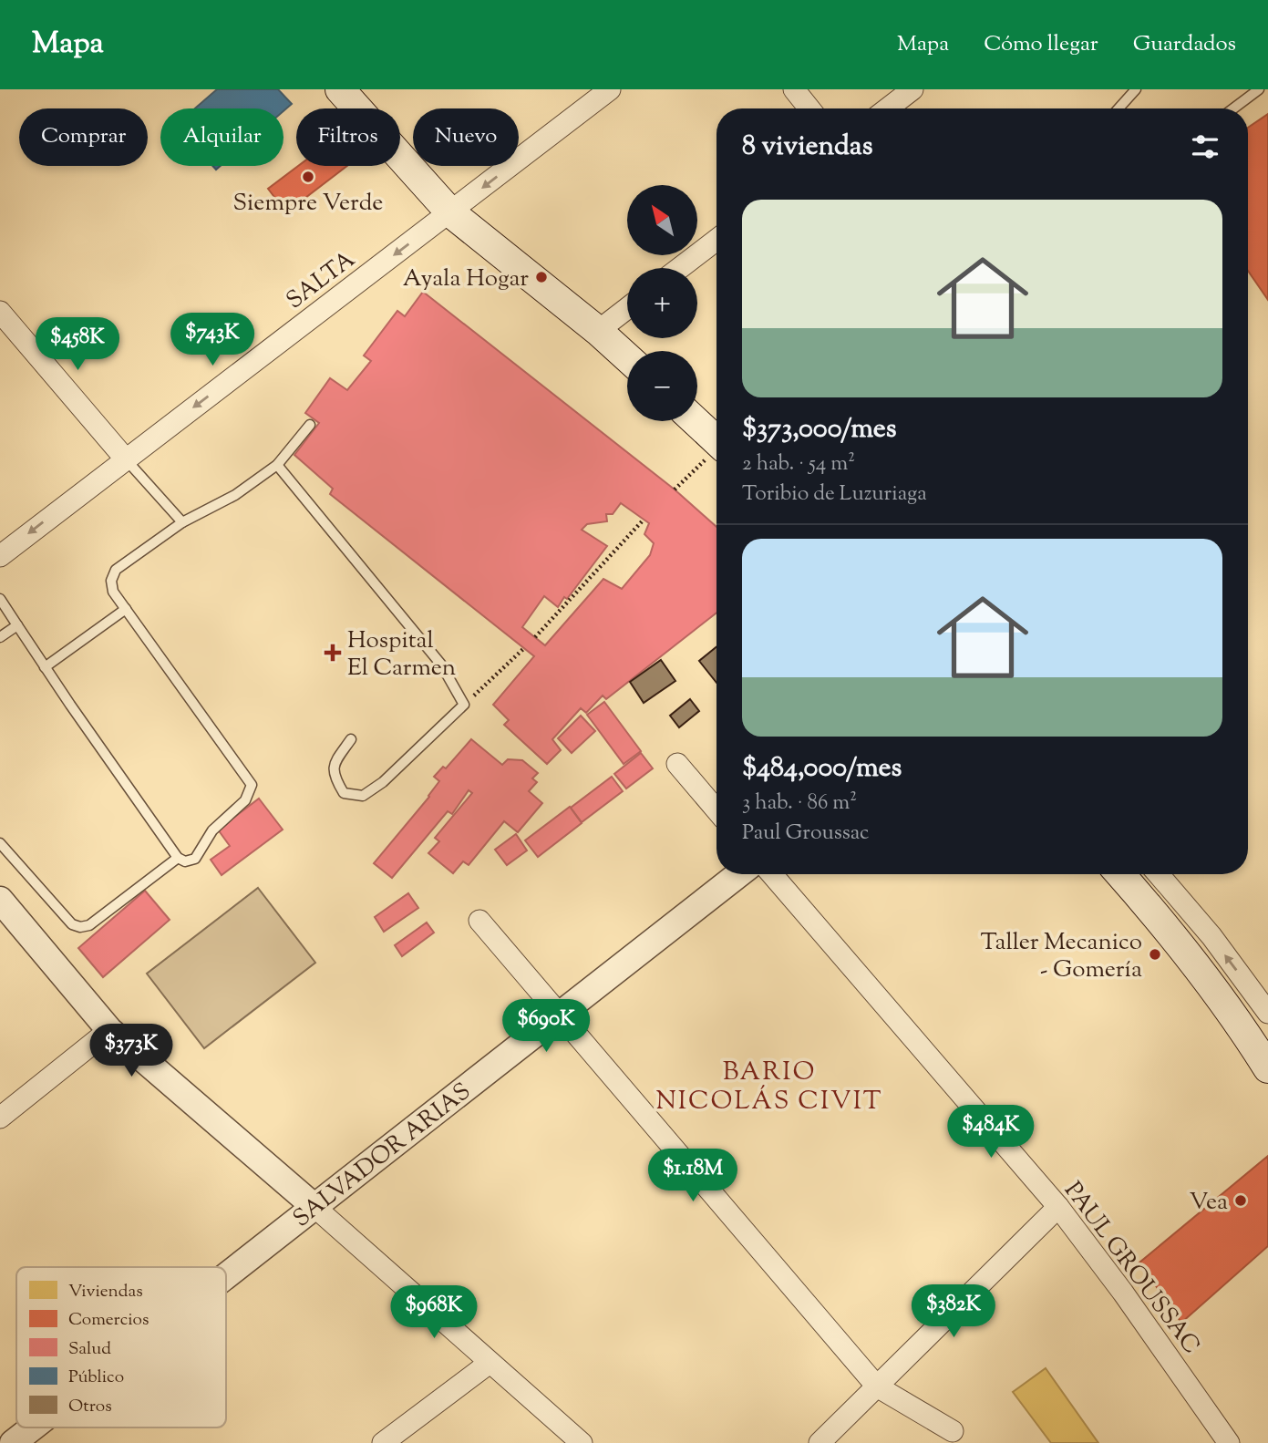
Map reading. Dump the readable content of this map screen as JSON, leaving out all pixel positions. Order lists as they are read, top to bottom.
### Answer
{
  "streets": {
    "street": ["SALTA", "SALVADOR ARIAS", "PAUL GROUSSAC"]
  },
  "one_way": ["SALTA"],
  "districts": ["BARIO NICOLÁS CIVIT"],
  "places": {
    "other": [
      "Siempre Verde",
      "Ayala Hogar",
      "Taller Mecanico - Gomería",
      "Vea"
    ],
    "health": ["Hospital El Carmen"]
  },
  "legend": [
    "Viviendas",
    "Comercios",
    "Salud",
    "Público",
    "Otros"
  ],
  "north": "top left",
  "page": {
    "header": "Mapa",
    "nav": ["Mapa", "Cómo llegar", "Guardados"],
    "chip": [
      "Comprar",
      "Alquilar",
      "Filtros",
      "Nuevo"
    ],
    "heading": "8 viviendas",
    "map_buttons": ["+", "−"],
    "list": [
      {
        "name": "$373,000/mes",
        "note": "2 hab. · 54 m² · Toribio de Luzuriaga"
      },
      {
        "name": "$484,000/mes",
        "note": "3 hab. · 86 m² · Paul Groussac"
      }
    ],
    "price": [
      "$743K",
      "$458K",
      "$690K",
      "$373K",
      "$484K",
      "$1.18M",
      "$382K",
      "$968K"
    ]
  }
}
